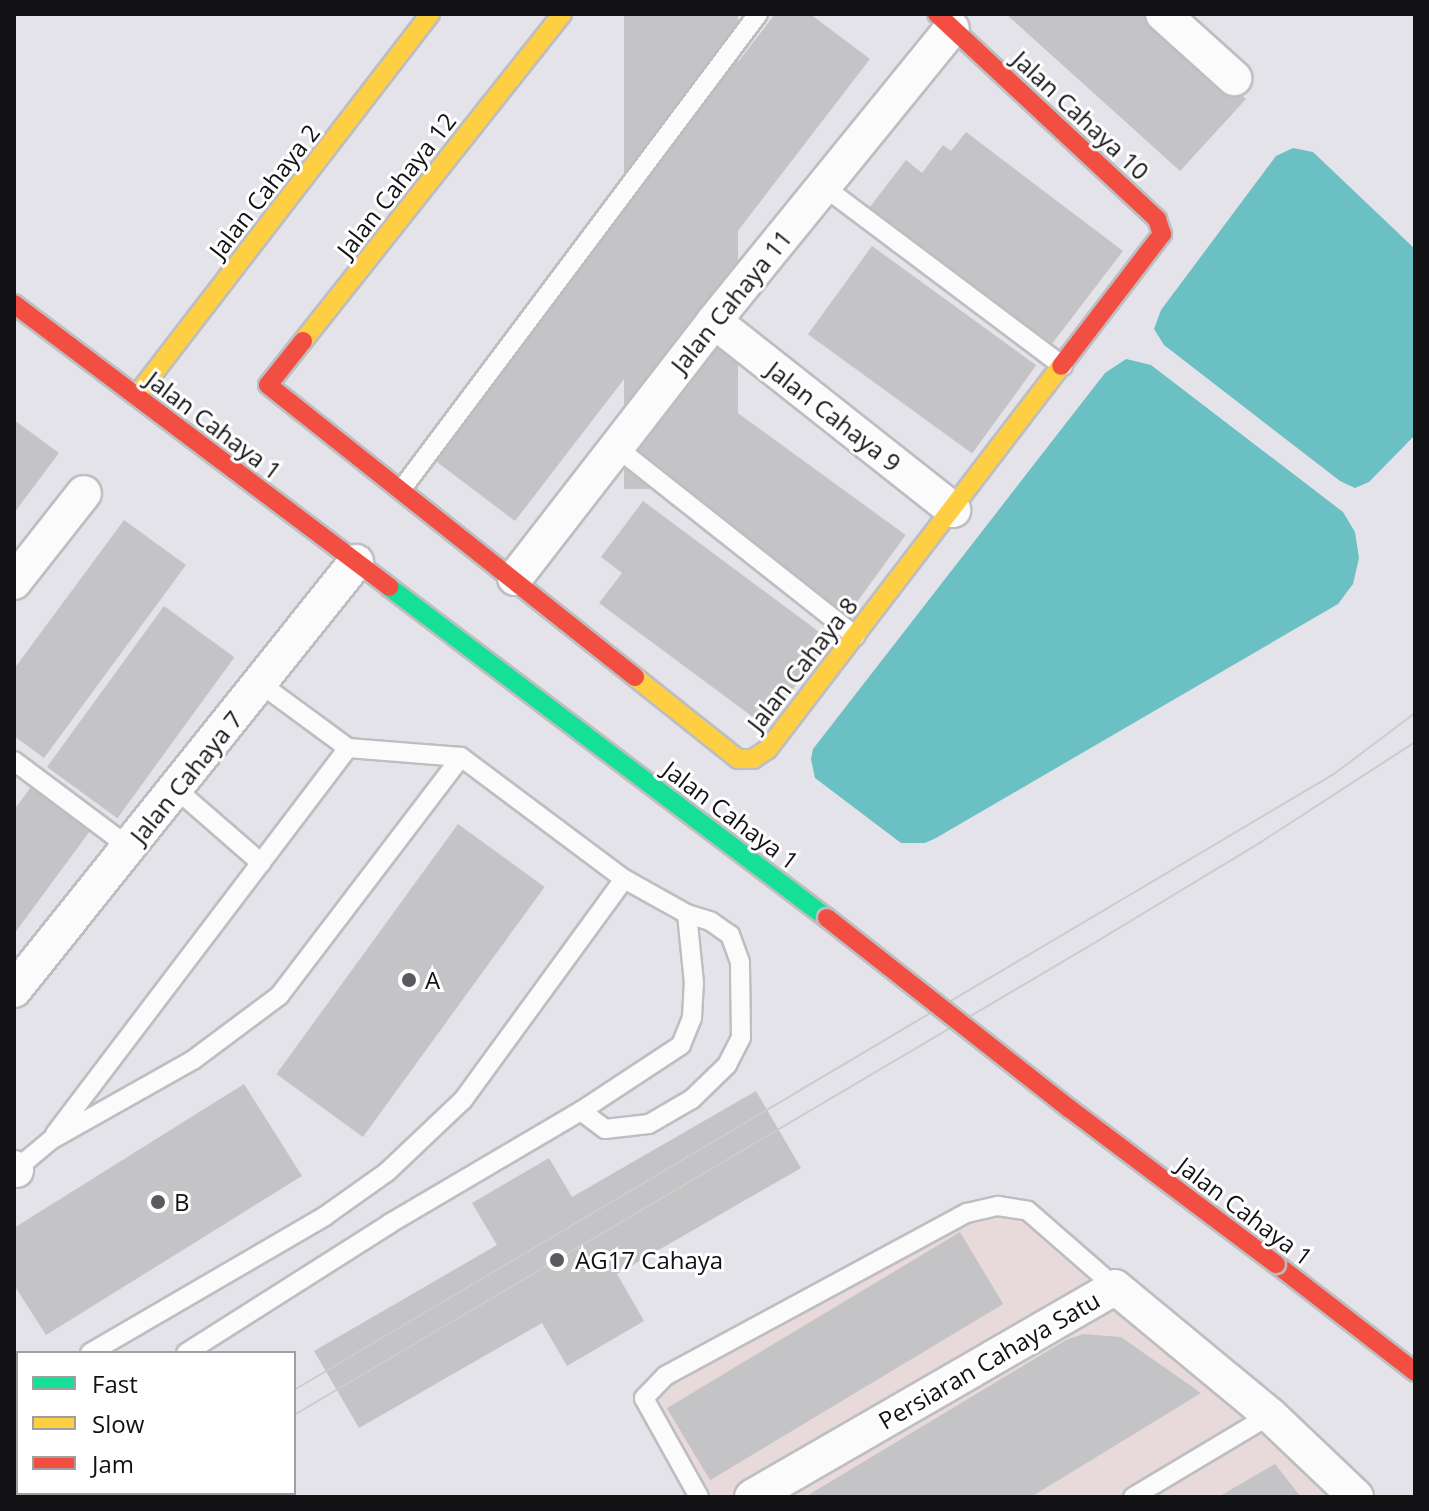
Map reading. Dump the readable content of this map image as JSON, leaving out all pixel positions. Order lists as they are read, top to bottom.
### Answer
{
  "streets": {
    "street": [
      "Jalan Cahaya 10",
      "Jalan Cahaya 12",
      "Jalan Cahaya 2",
      "Jalan Cahaya 11",
      "Jalan Cahaya 9",
      "Jalan Cahaya 1",
      "Jalan Cahaya 8",
      "Jalan Cahaya 7",
      "Persiaran Cahaya Satu"
    ]
  },
  "crossings": [
    ["Jalan Cahaya 10", "Jalan Cahaya 11"],
    ["Jalan Cahaya 10", "Jalan Cahaya 8"],
    ["Jalan Cahaya 12", "Jalan Cahaya 8"],
    ["Jalan Cahaya 2", "Jalan Cahaya 1"],
    ["Jalan Cahaya 11", "Jalan Cahaya 9"],
    ["Jalan Cahaya 11", "Jalan Cahaya 8"],
    ["Jalan Cahaya 9", "Jalan Cahaya 8"],
    ["Jalan Cahaya 1", "Jalan Cahaya 7"]
  ],
  "places": ["A", "B", "AG17 Cahaya"],
  "legend": ["Fast", "Slow", "Jam"]
}
